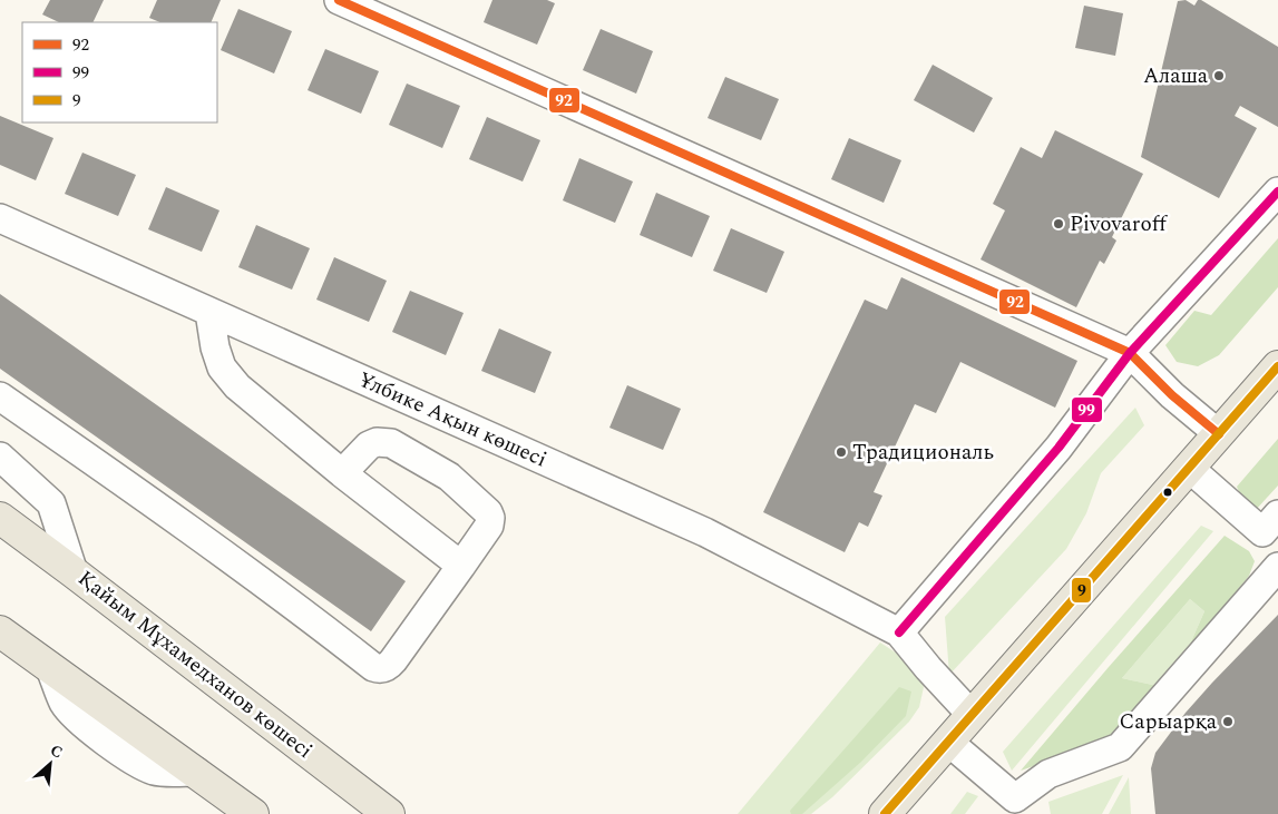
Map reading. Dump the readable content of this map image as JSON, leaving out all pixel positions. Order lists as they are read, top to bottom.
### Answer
{
  "streets": {
    "main road": ["Қайым Мұхамедханов көшесі"],
    "street": ["Ұлбике Ақын көшесі"]
  },
  "places": [
    "Алаша",
    "Pivovaroff",
    "Традициональ",
    "Сарыарқа"
  ],
  "lines": ["transit line 92", "transit line 99", "transit line 9"],
  "legend": ["92", "99", "9"],
  "north": "top right"
}
